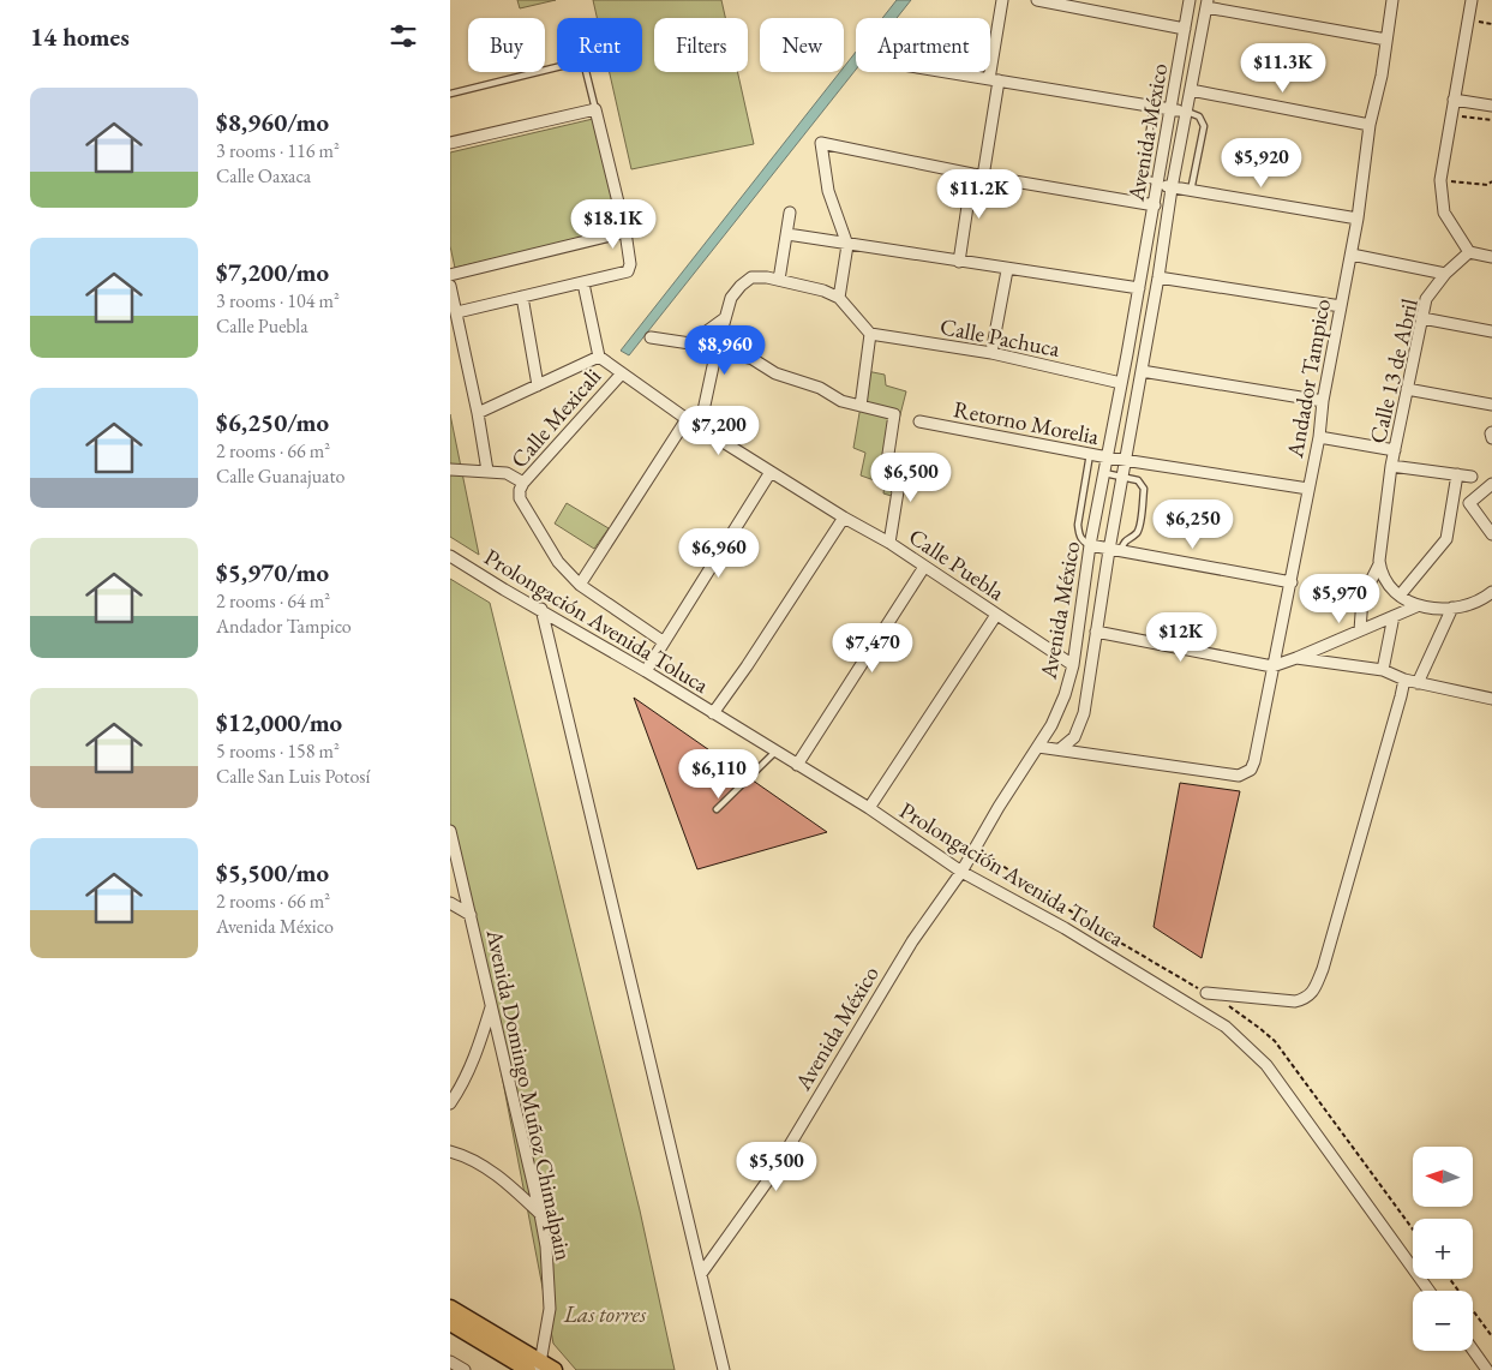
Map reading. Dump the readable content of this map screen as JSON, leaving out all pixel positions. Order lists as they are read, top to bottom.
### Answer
{
  "streets": {
    "street": [
      "Avenida México",
      "Calle Pachuca",
      "Calle 13 de Abril",
      "Andador Tampico",
      "Calle Mexicali",
      "Retorno Morelia",
      "Calle Puebla",
      "Prolongación Avenida Toluca",
      "Avenida Domingo Muñoz Chimalpain"
    ]
  },
  "crossings": [
    ["Avenida México", "Calle Pachuca"],
    ["Avenida México", "Andador Tampico"],
    ["Avenida México", "Retorno Morelia"],
    ["Avenida México", "Calle Puebla"],
    ["Avenida México", "Prolongación Avenida Toluca"],
    ["Andador Tampico", "Retorno Morelia"],
    ["Calle Mexicali", "Calle Puebla"],
    ["Calle Mexicali", "Prolongación Avenida Toluca"]
  ],
  "parks": ["Las torres"],
  "north": "left",
  "page": {
    "heading": "14 homes",
    "chip": [
      "Buy",
      "Rent",
      "Filters",
      "New",
      "Apartment"
    ],
    "price": [
      "$11.3K",
      "$5,920",
      "$11.2K",
      "$18.1K",
      "$8,960",
      "$7,200",
      "$6,500",
      "$6,250",
      "$6,960",
      "$5,970",
      "$12K",
      "$7,470",
      "$6,110",
      "$5,500"
    ],
    "list": [
      {
        "name": "$8,960/mo",
        "note": "3 rooms · 116 m² · Calle Oaxaca"
      },
      {
        "name": "$7,200/mo",
        "note": "3 rooms · 104 m² · Calle Puebla"
      },
      {
        "name": "$6,250/mo",
        "note": "2 rooms · 66 m² · Calle Guanajuato"
      },
      {
        "name": "$5,970/mo",
        "note": "2 rooms · 64 m² · Andador Tampico"
      },
      {
        "name": "$12,000/mo",
        "note": "5 rooms · 158 m² · Calle San Luis Potosí"
      },
      {
        "name": "$5,500/mo",
        "note": "2 rooms · 66 m² · Avenida México"
      }
    ],
    "map_buttons": ["+", "−"]
  }
}
